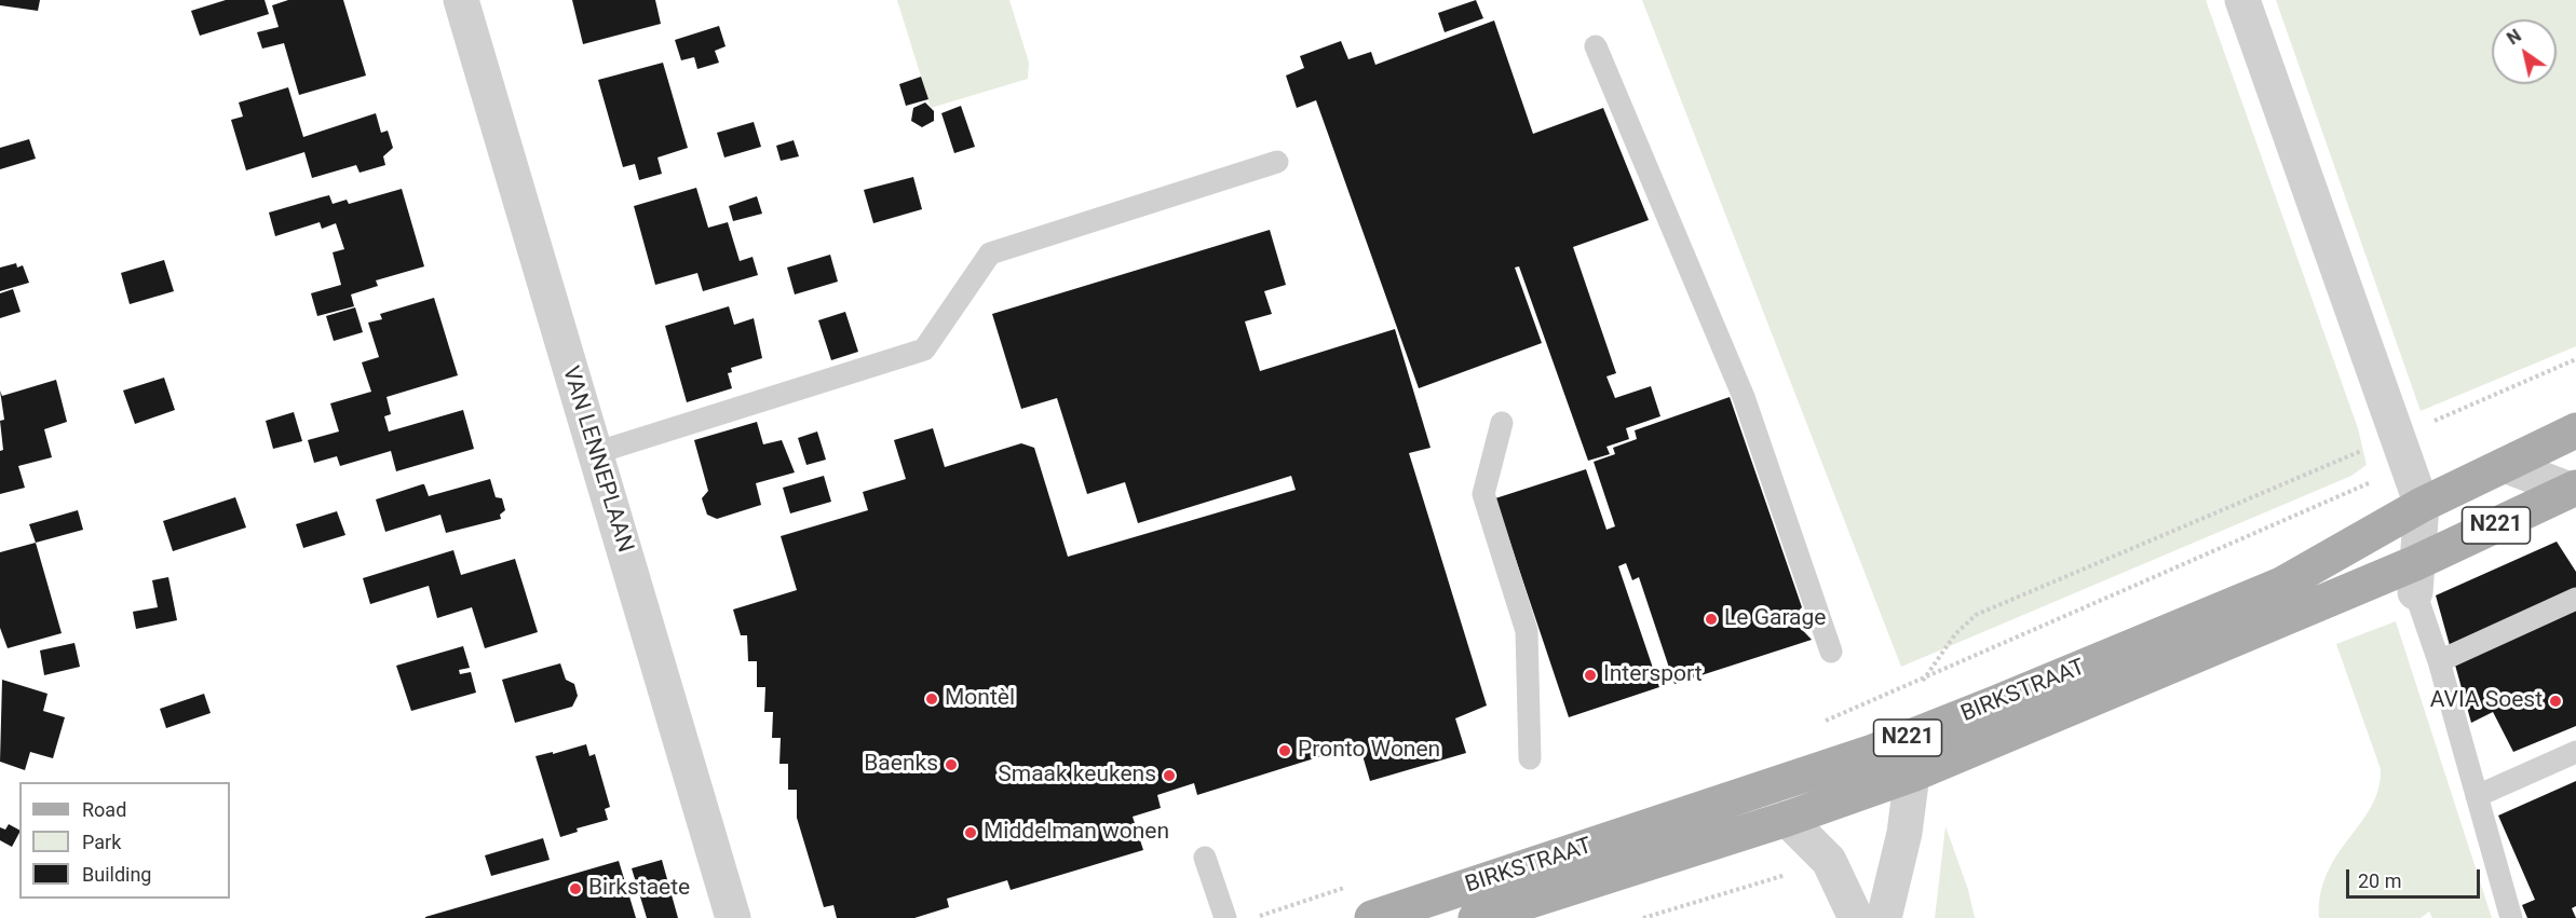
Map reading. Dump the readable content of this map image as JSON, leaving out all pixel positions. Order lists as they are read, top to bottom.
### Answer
{
  "streets": {
    "main road": ["N221", "BIRKSTRAAT"],
    "street": ["VAN LENNEPLAAN"]
  },
  "places": [
    "Le Garage",
    "Intersport",
    "Montèl",
    "AVIA Soest",
    "Pronto Wonen",
    "Baenks",
    "Smaak keukens",
    "Middelman wonen",
    "Birkstaete"
  ],
  "legend": ["Road", "Park", "Building"],
  "scale_bar": "20 m",
  "north": "top left"
}
